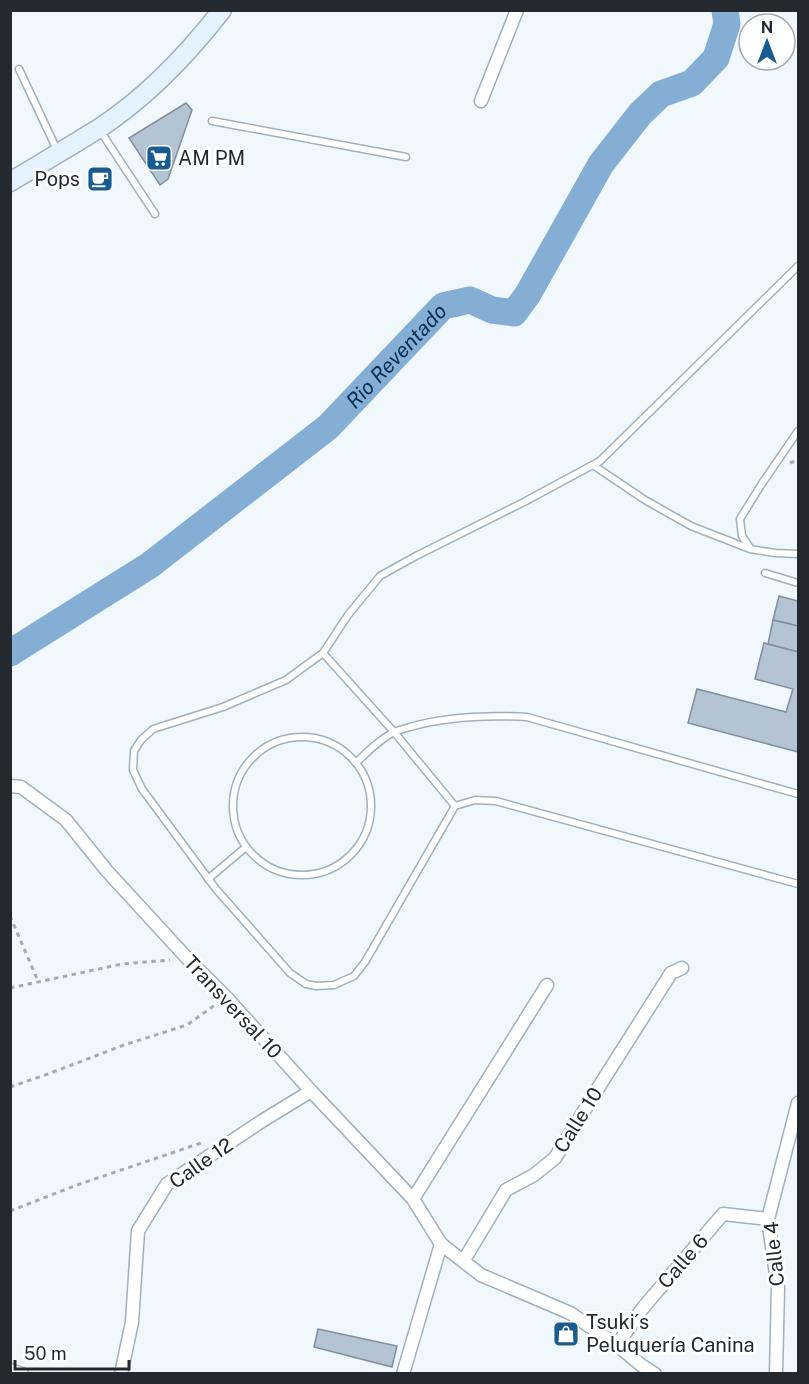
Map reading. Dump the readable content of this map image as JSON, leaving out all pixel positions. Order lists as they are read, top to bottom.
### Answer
{
  "streets": {
    "street": [
      "Transversal 10",
      "Calle 10",
      "Calle 12",
      "Calle 4",
      "Calle 6"
    ]
  },
  "crossings": [
    ["Transversal 10", "Calle 12"],
    ["Calle 4", "Calle 6"]
  ],
  "water": ["Rio Reventado"],
  "places": {
    "supermarket": ["AM PM"],
    "cafe": ["Pops"],
    "shop": ["Tsuki´s Peluquería Canina"]
  },
  "scale_bar": "50 m",
  "north": "top"
}
